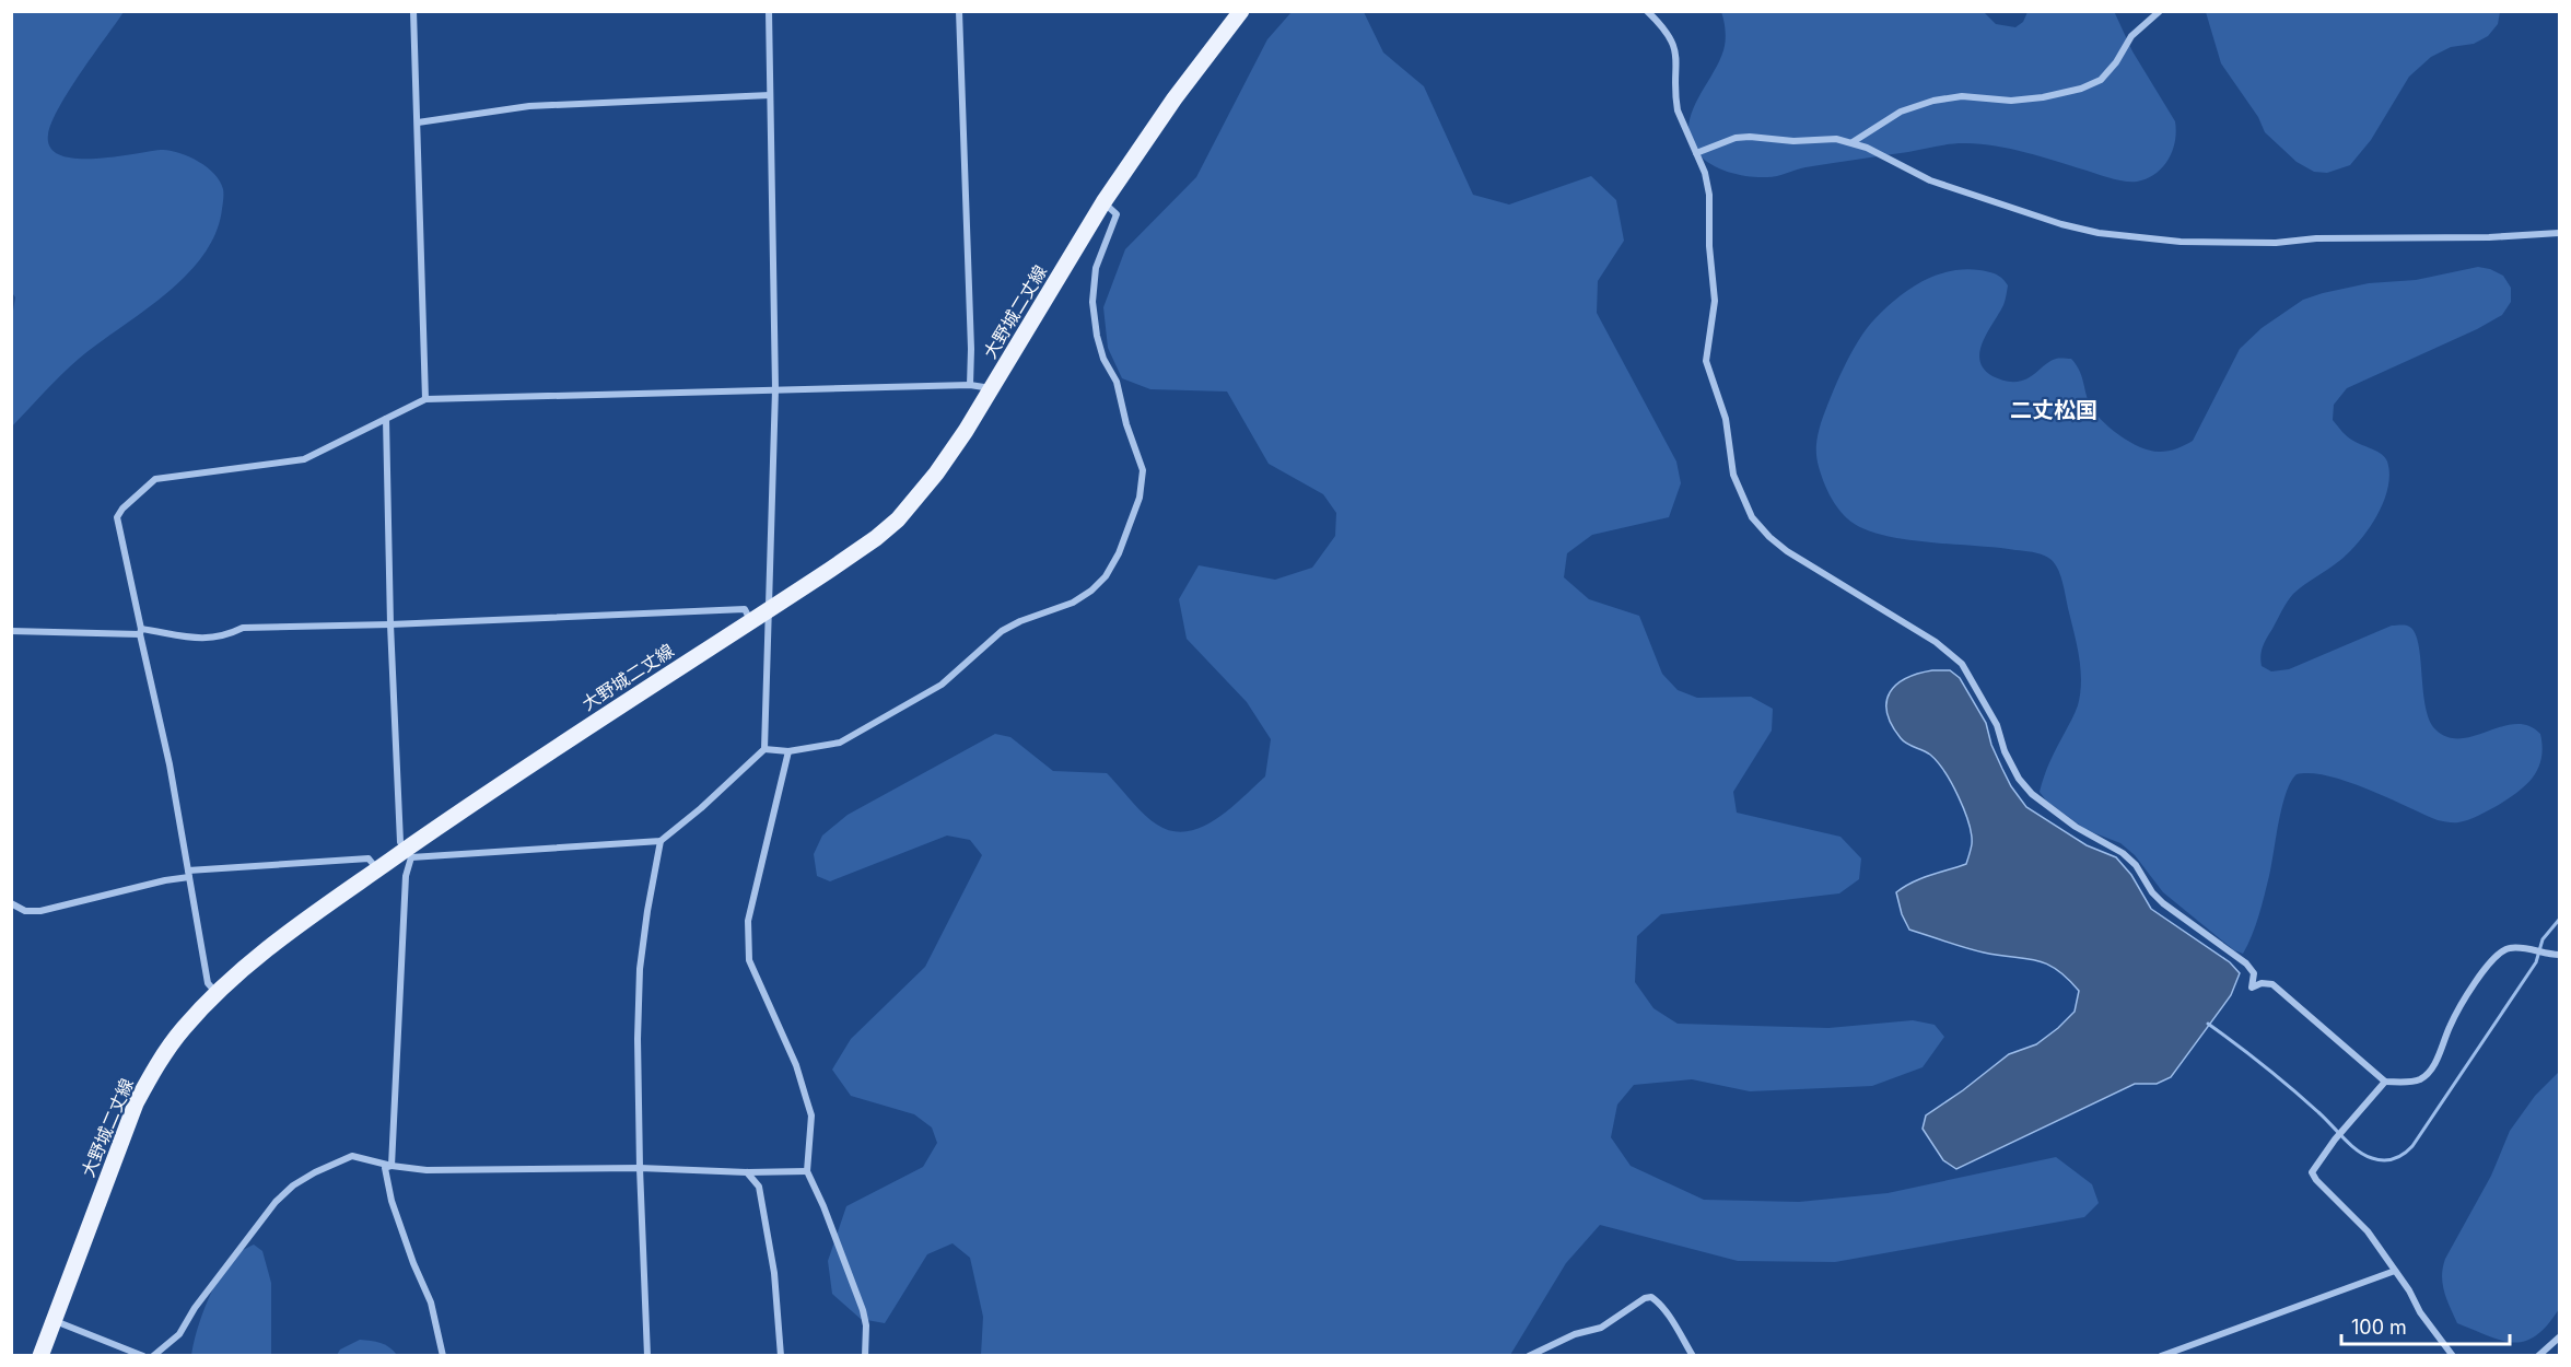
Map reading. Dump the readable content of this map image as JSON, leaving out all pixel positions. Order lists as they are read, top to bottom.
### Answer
{
  "streets": {
    "main road": ["大野城二丈線"]
  },
  "districts": ["二丈松国"],
  "scale_bar": "100 m"
}
